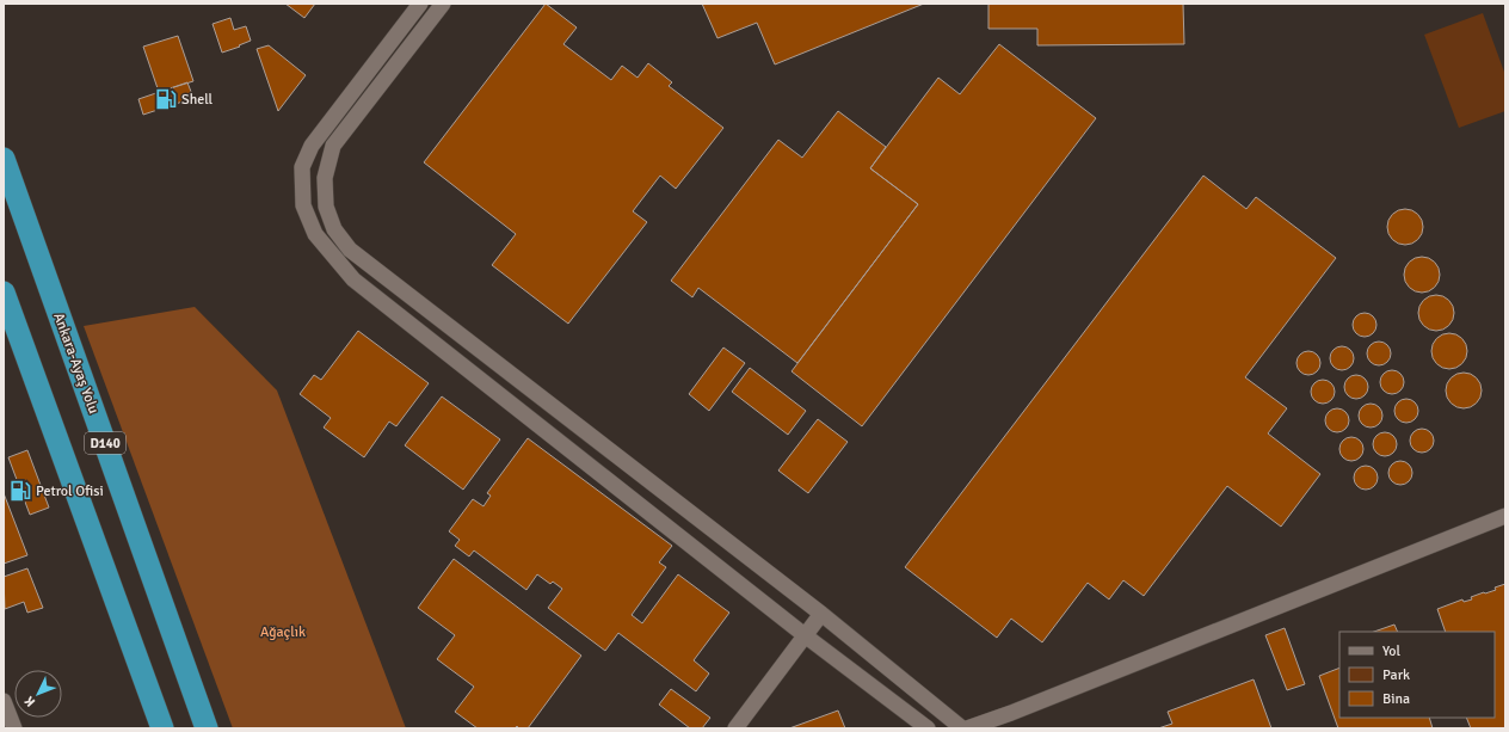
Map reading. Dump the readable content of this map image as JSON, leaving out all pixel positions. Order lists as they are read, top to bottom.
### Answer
{
  "streets": {
    "highway": ["Ankara-Ayaş Yolu", "D140"]
  },
  "parks": ["Ağaçlık"],
  "places": {
    "fuel station": ["Shell", "Petrol Ofisi"]
  },
  "legend": ["Yol", "Park", "Bina"],
  "north": "bottom left"
}
